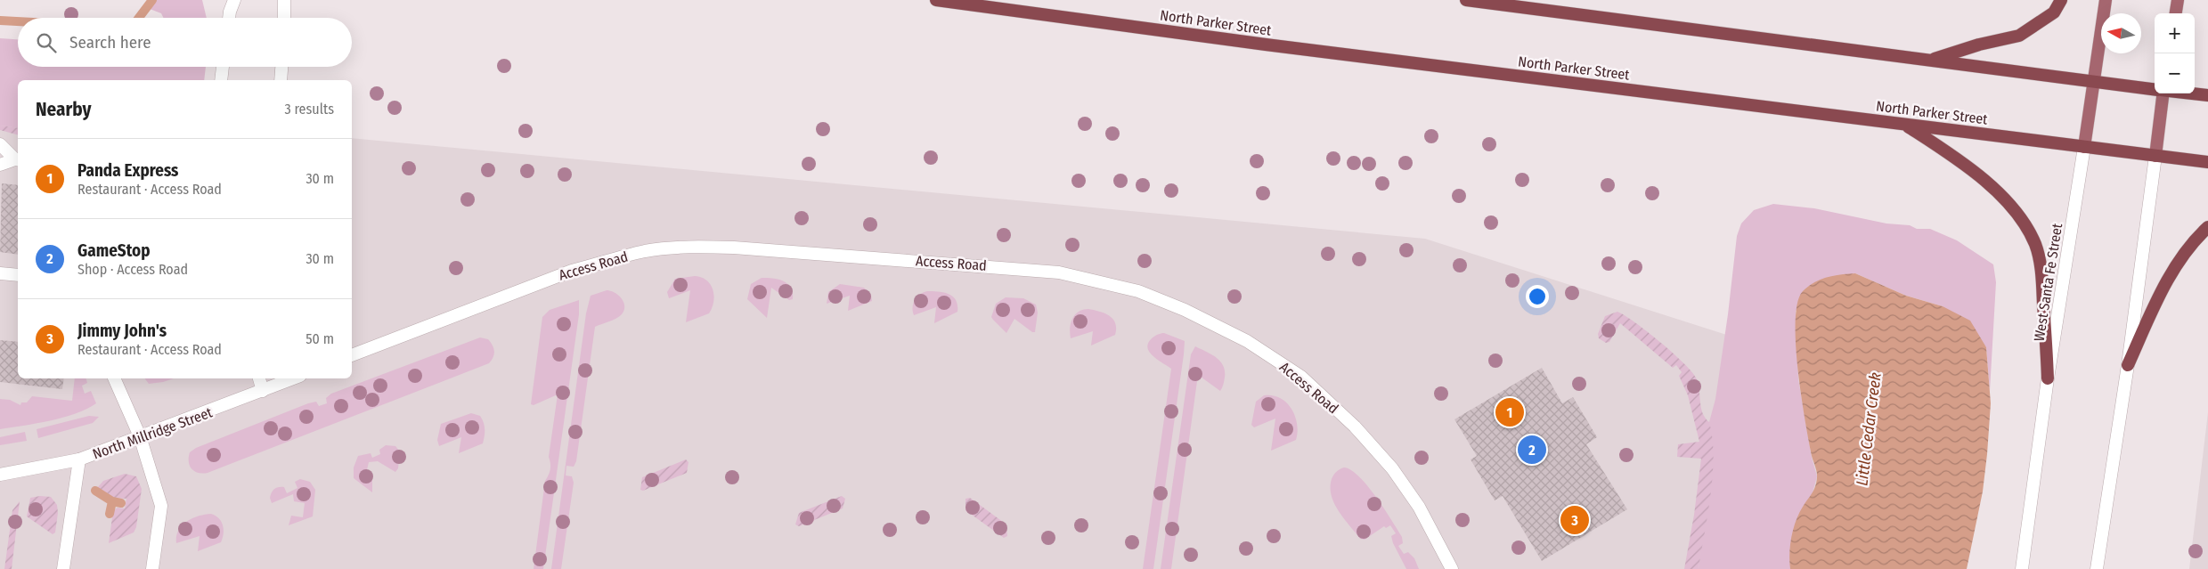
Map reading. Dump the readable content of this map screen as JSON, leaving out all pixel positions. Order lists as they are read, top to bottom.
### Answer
{
  "streets": {
    "highway": ["North Parker Street"],
    "main road": ["West Santa Fe Street"],
    "street": ["Access Road", "North Millridge Street"]
  },
  "crossings": [
    ["North Parker Street", "West Santa Fe Street"]
  ],
  "water": ["Little Cedar Creek"],
  "north": "left",
  "page": {
    "map_buttons": ["+", "−"],
    "search": "Search here",
    "heading": ["Nearby", "3 results"],
    "list": [
      {
        "mark": "1",
        "name": "Panda Express",
        "note": "Restaurant · Access Road",
        "value": "30 m"
      },
      {
        "mark": "2",
        "name": "GameStop",
        "note": "Shop · Access Road",
        "value": "30 m"
      },
      {
        "mark": "3",
        "name": "Jimmy John's",
        "note": "Restaurant · Access Road",
        "value": "50 m"
      }
    ],
    "pins": ["1", "2", "3"]
  }
}
